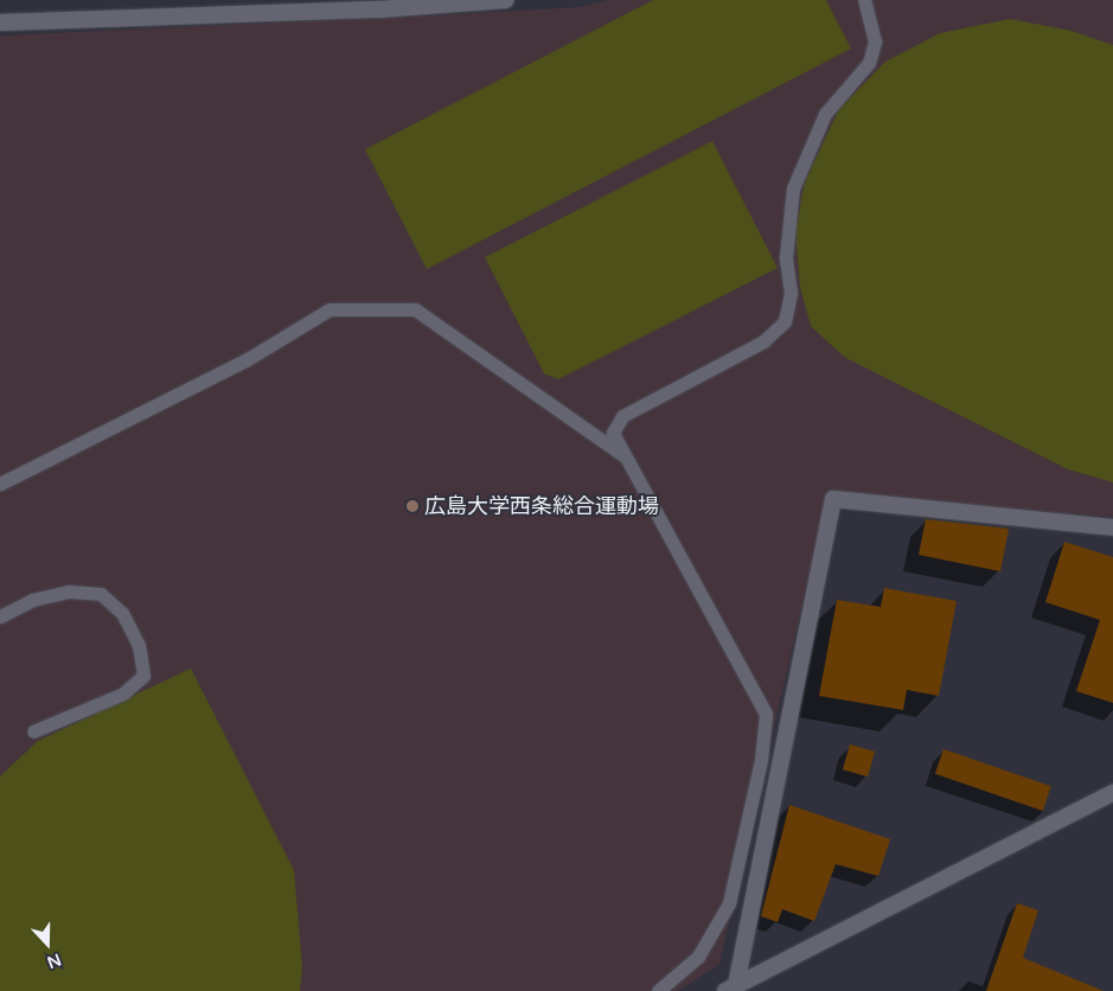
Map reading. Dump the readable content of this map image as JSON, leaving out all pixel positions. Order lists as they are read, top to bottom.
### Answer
{
  "places": ["広島大学西条総合運動場"],
  "north": "bottom"
}
